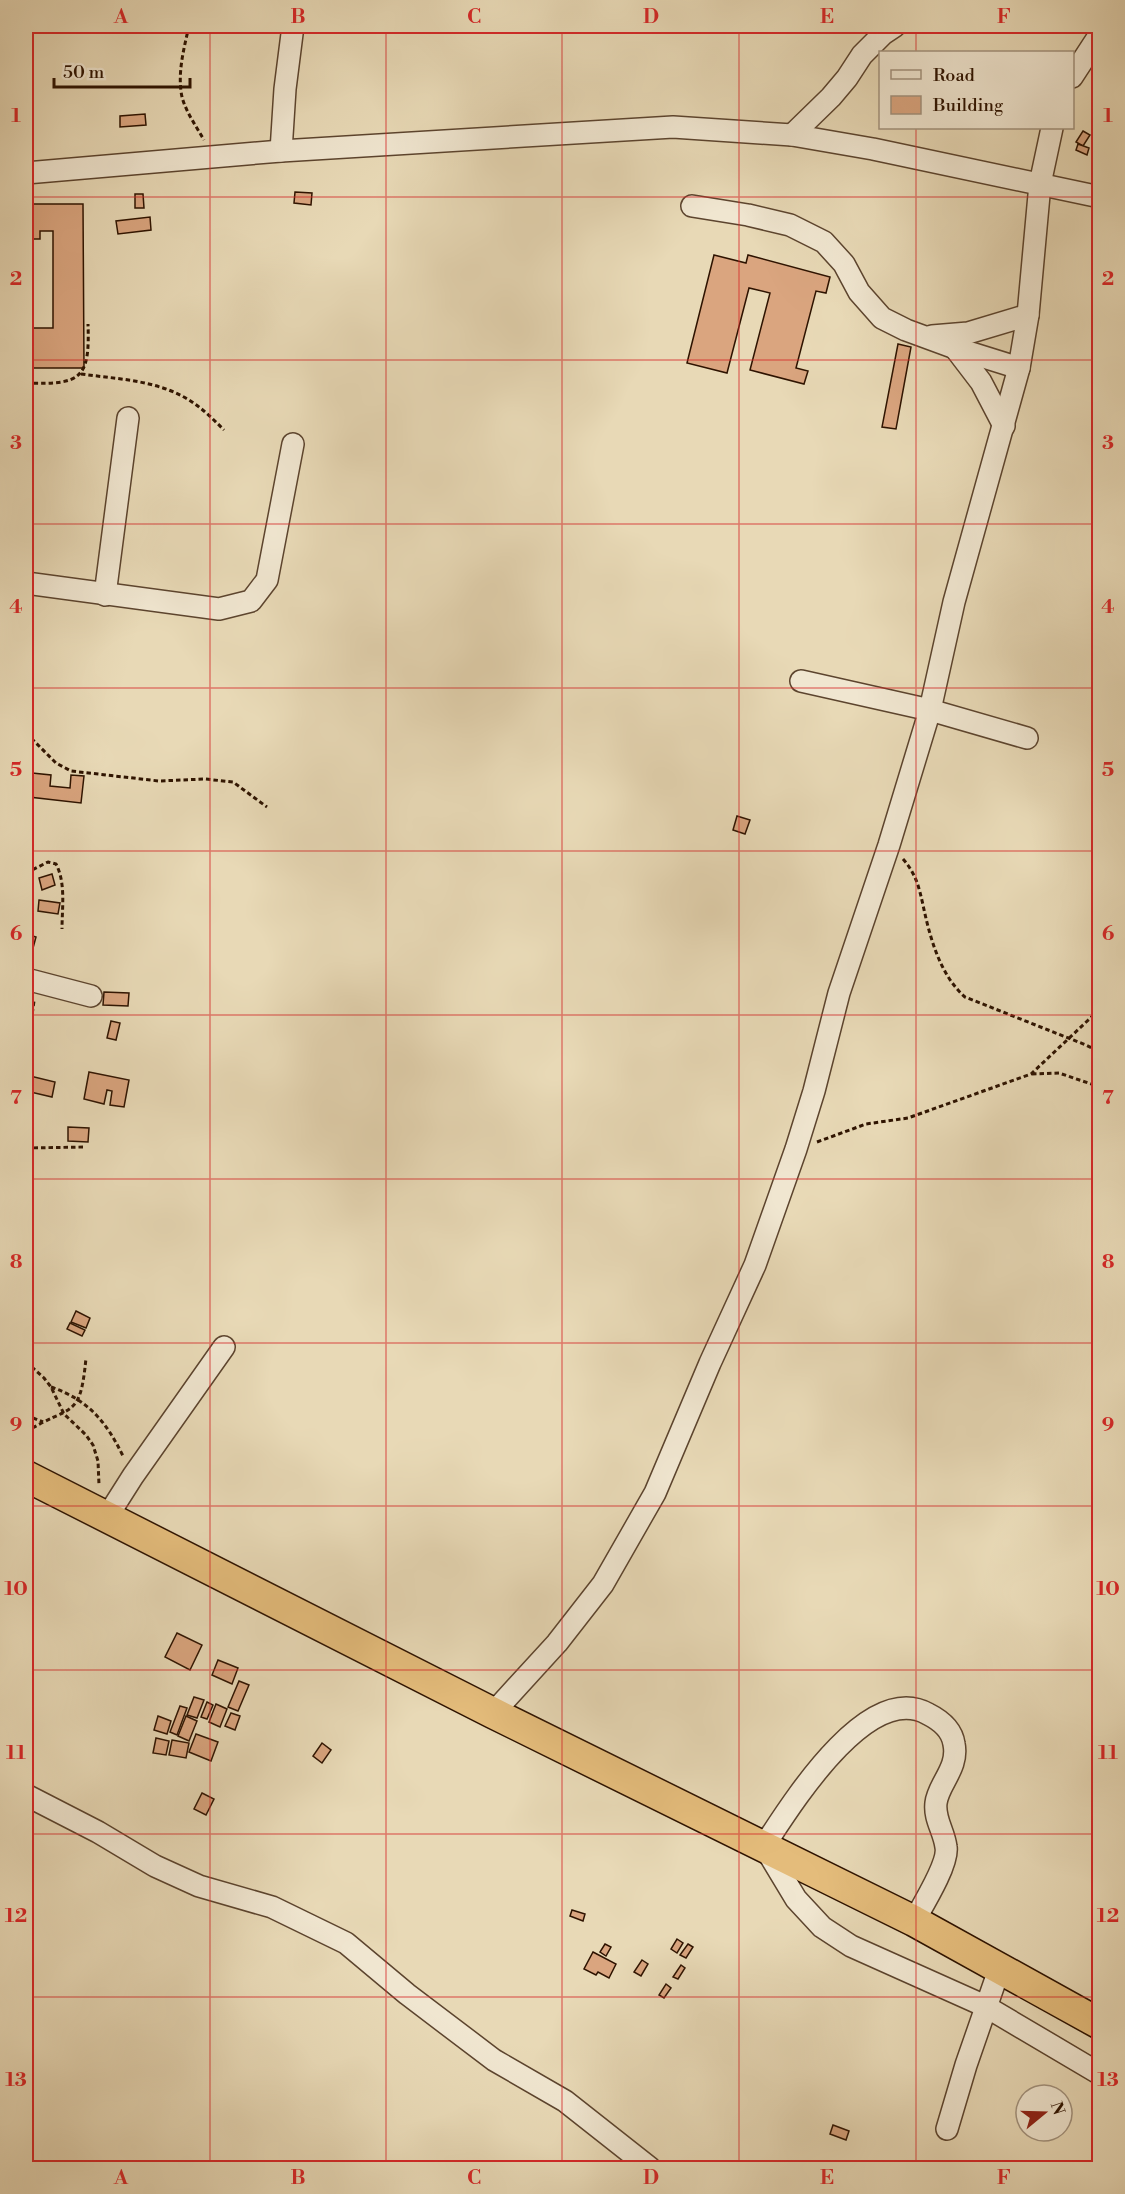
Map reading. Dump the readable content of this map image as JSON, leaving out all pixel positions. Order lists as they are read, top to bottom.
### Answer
{
  "legend": ["Road", "Building"],
  "scale_bar": "50 m",
  "north": "right",
  "grid": {
    "columns": [
      "A",
      "B",
      "C",
      "D",
      "E",
      "F"
    ],
    "rows": [
      "1",
      "2",
      "3",
      "4",
      "5",
      "6",
      "7",
      "8",
      "9",
      "10",
      "11",
      "12",
      "13"
    ]
  }
}
